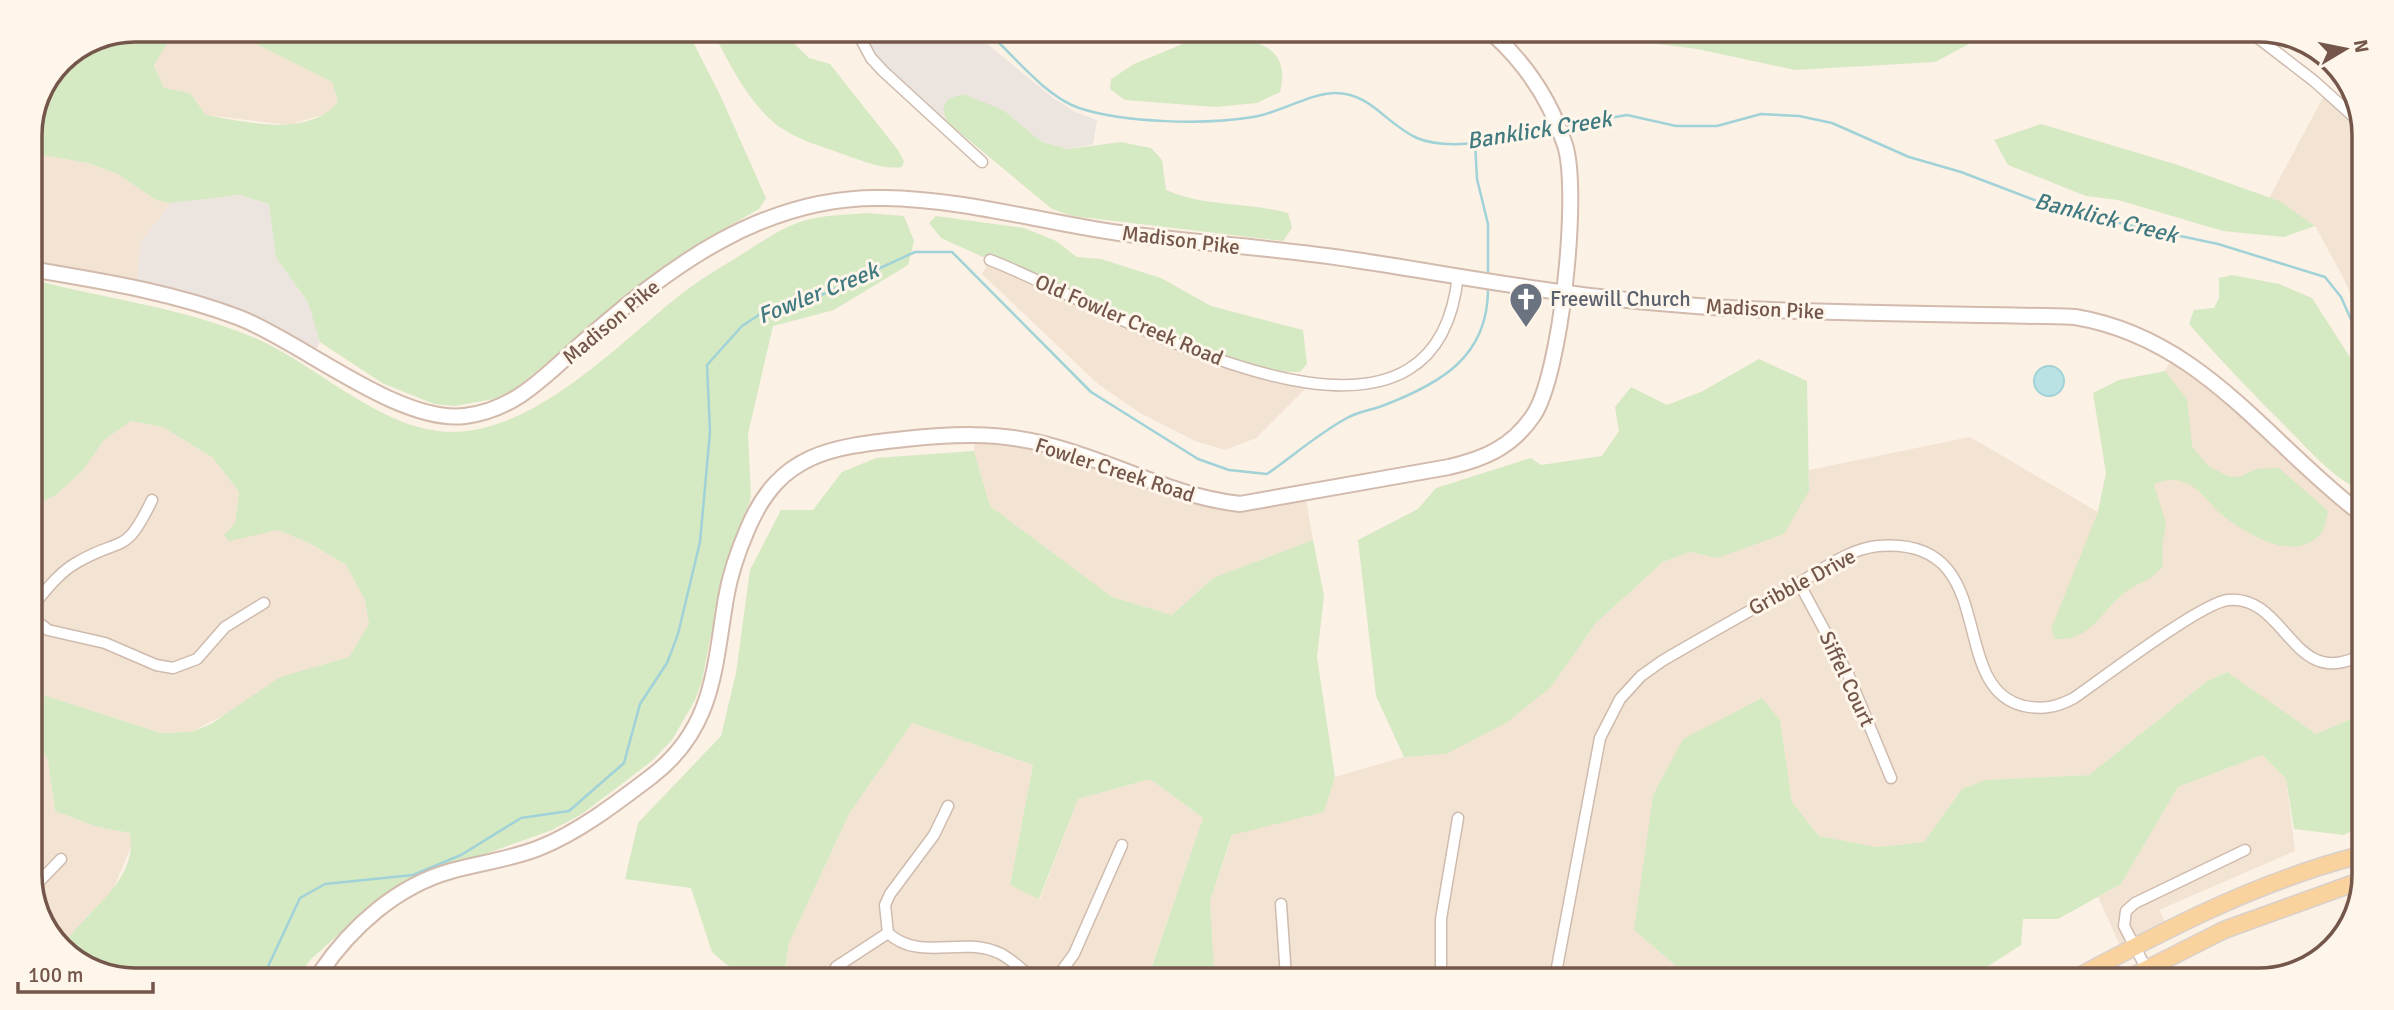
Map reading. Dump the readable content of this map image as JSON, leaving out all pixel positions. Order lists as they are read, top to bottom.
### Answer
{
  "streets": {
    "street": [
      "Madison Pike",
      "Old Fowler Creek Road",
      "Fowler Creek Road",
      "Gribble Drive",
      "Siffel Court"
    ]
  },
  "crossings": [
    ["Madison Pike", "Old Fowler Creek Road"],
    ["Madison Pike", "Fowler Creek Road"],
    ["Gribble Drive", "Siffel Court"]
  ],
  "water": ["Banklick Creek", "Fowler Creek"],
  "places": {
    "church": ["Freewill Church"]
  },
  "scale_bar": "100 m",
  "north": "right"
}
